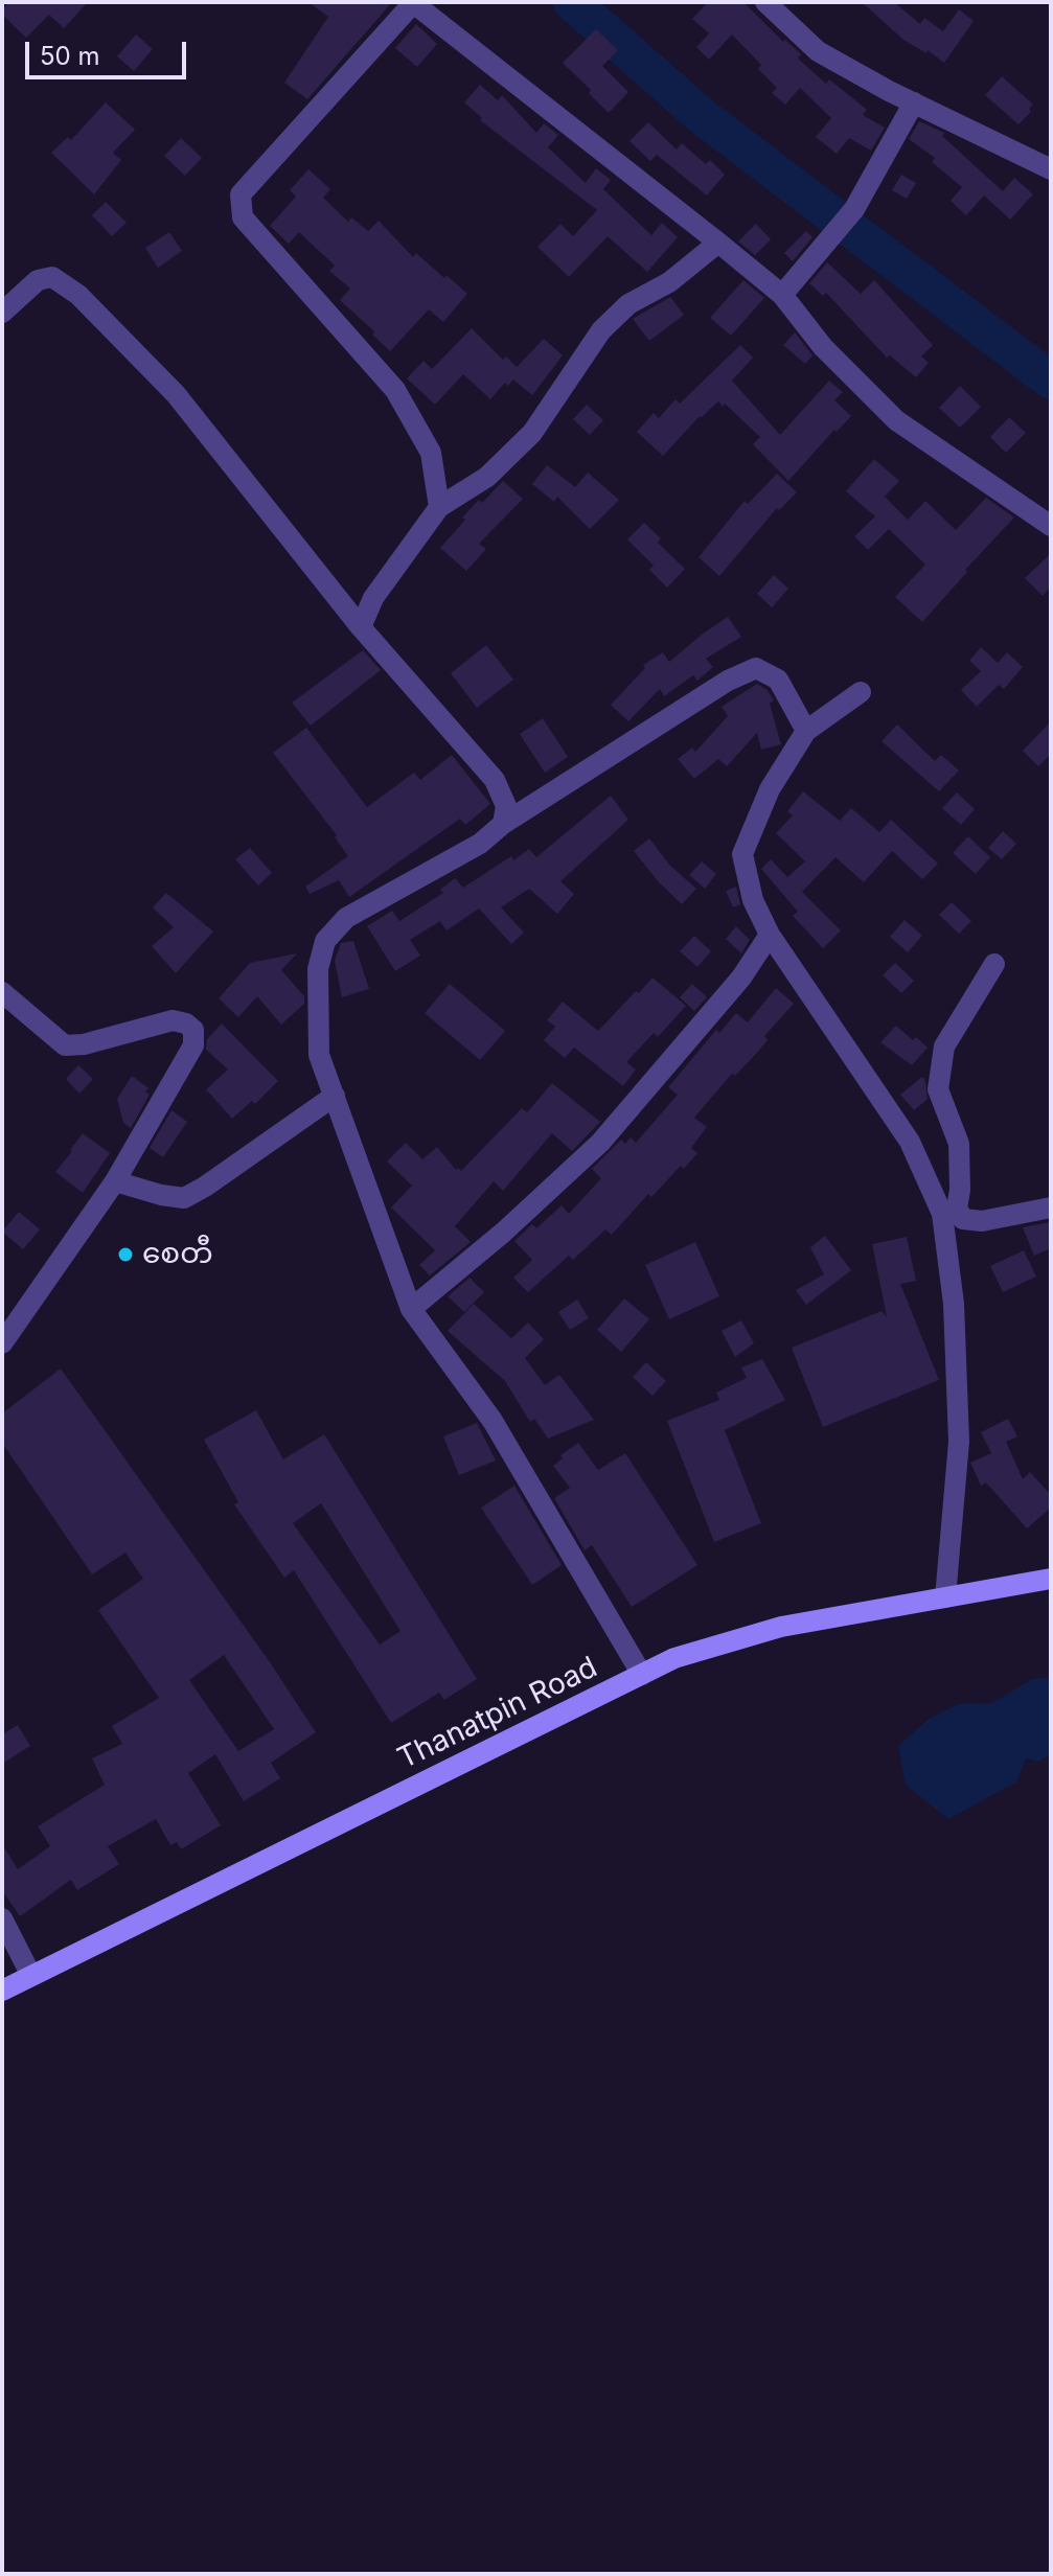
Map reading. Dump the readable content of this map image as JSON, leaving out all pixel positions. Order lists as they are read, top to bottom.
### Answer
{
  "streets": {
    "main road": ["Thanatpin Road"]
  },
  "places": ["စေတီ"],
  "scale_bar": "50 m"
}
